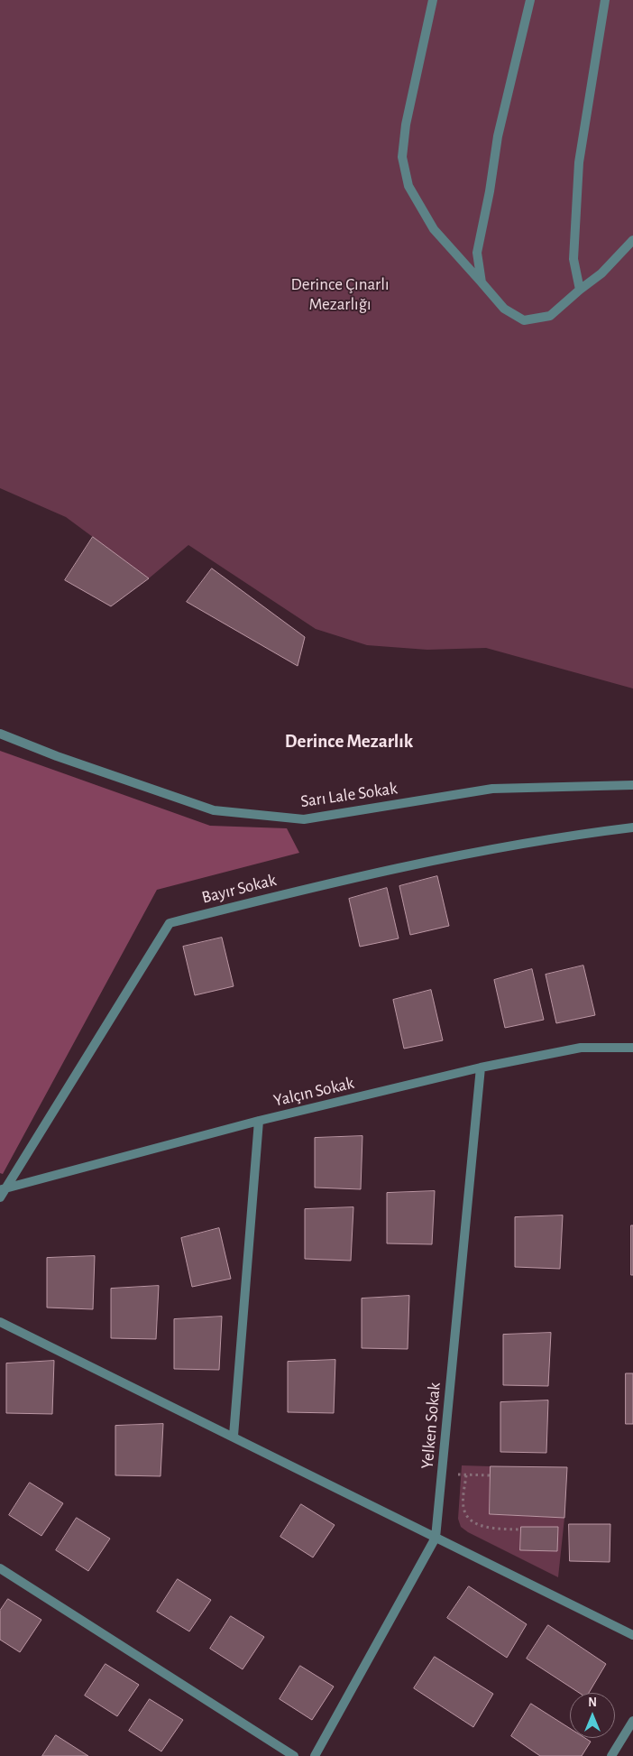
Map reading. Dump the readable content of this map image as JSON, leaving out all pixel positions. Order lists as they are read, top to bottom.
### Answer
{
  "streets": {
    "street": [
      "Sarı Lale Sokak",
      "Bayır Sokak",
      "Yalçın Sokak",
      "Yelken Sokak"
    ]
  },
  "crossings": [
    ["Bayır Sokak", "Yalçın Sokak"],
    ["Yalçın Sokak", "Yelken Sokak"]
  ],
  "districts": ["Derince Mezarlık"],
  "parks": ["Derince Çınarlı Mezarlığı"],
  "north": "top"
}
